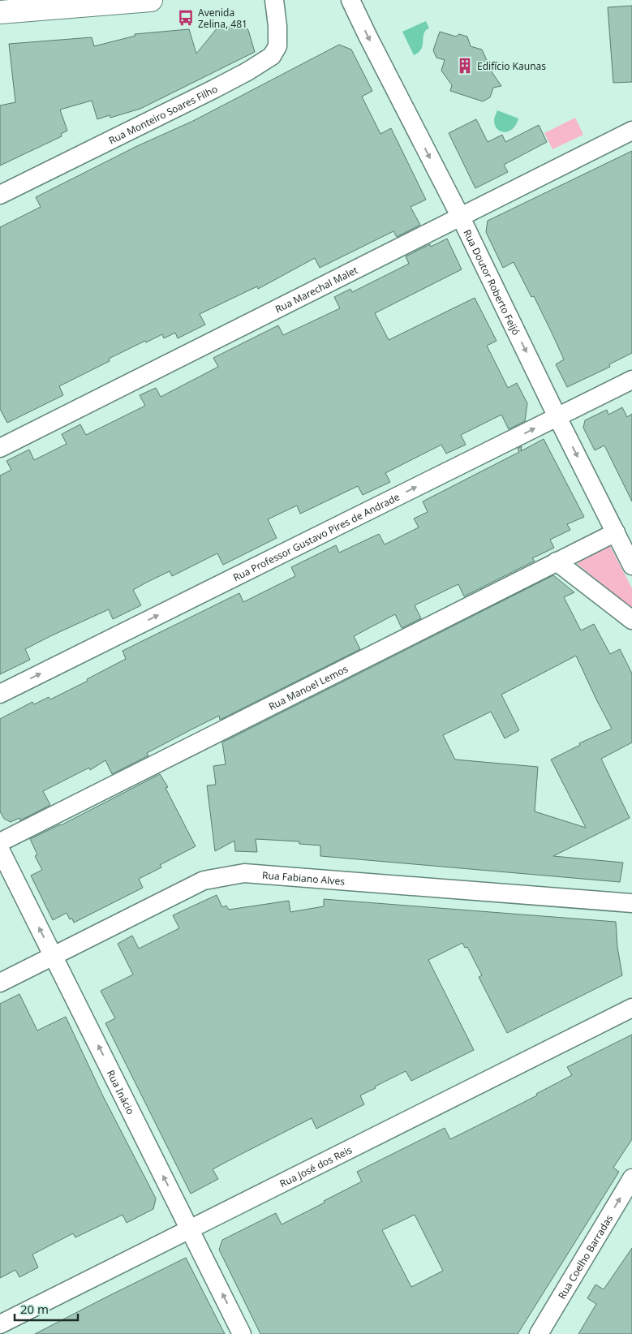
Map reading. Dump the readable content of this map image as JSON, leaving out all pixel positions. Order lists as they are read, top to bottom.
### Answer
{
  "streets": {
    "street": [
      "Rua Monteiro Soares Filho",
      "Rua Doutor Roberto Feijó",
      "Rua Marechal Malet",
      "Rua Professor Gustavo Pires de Andrade",
      "Rua Manoel Lemos",
      "Rua Fabiano Alves",
      "Rua Inácio",
      "Rua José dos Reis",
      "Rua Coelho Barradas"
    ]
  },
  "crossings": [
    ["Rua Doutor Roberto Feijó", "Rua Marechal Malet"],
    ["Rua Doutor Roberto Feijó", "Rua Professor Gustavo Pires de Andrade"],
    ["Rua Doutor Roberto Feijó", "Rua Manoel Lemos"],
    ["Rua Fabiano Alves", "Rua Inácio"],
    ["Rua Inácio", "Rua José dos Reis"]
  ],
  "one_way": [
    "Rua Doutor Roberto Feijó",
    "Rua Professor Gustavo Pires de Andrade",
    "Rua Inácio",
    "Rua Coelho Barradas"
  ],
  "places": {
    "bus stop": ["Avenida Zelina, 481"],
    "building": ["Edifício Kaunas"]
  },
  "scale_bar": "20 m"
}
